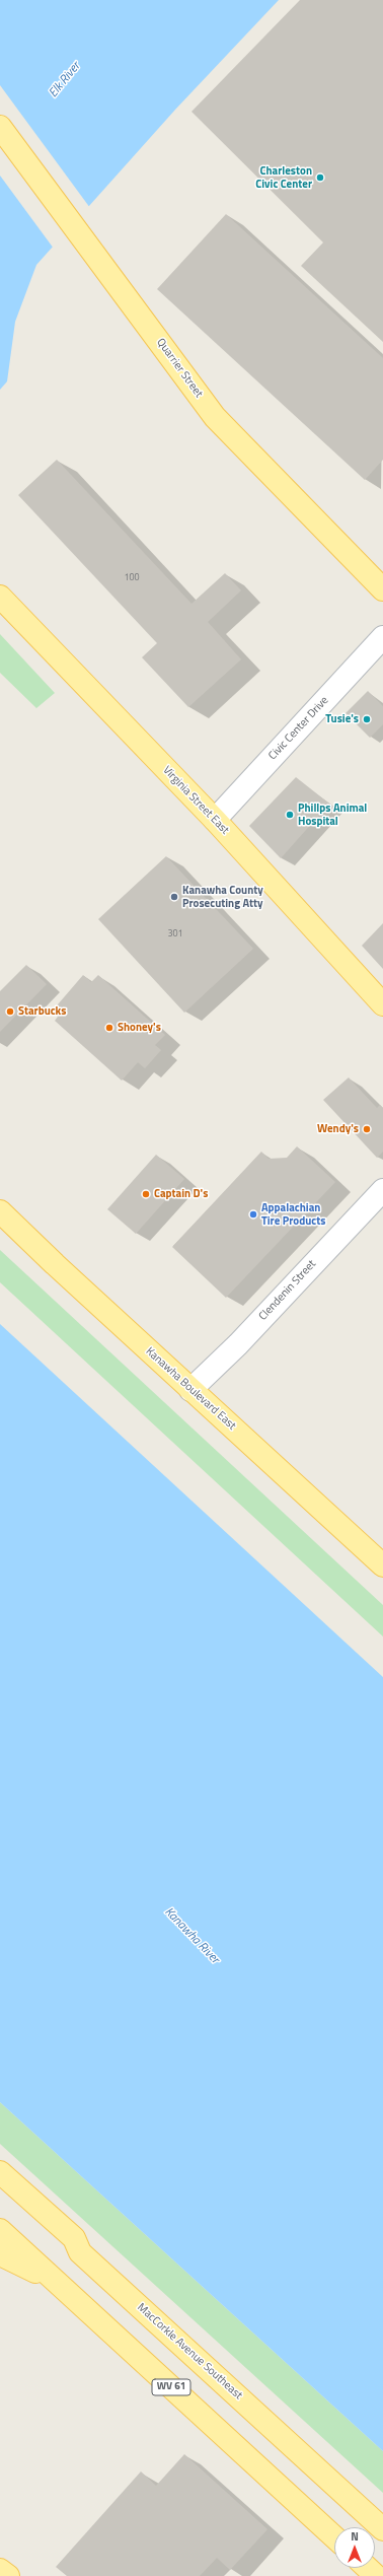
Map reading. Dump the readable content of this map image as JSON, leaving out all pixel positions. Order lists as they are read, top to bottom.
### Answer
{
  "streets": {
    "main road": [
      "Quarrier Street",
      "Virginia Street East",
      "Kanawha Boulevard East",
      "MacCorkle Avenue Southeast",
      "WV 61"
    ],
    "street": ["Civic Center Drive", "Clendenin Street"]
  },
  "crossings": [
    ["Civic Center Drive", "Virginia Street East"],
    ["Clendenin Street", "Kanawha Boulevard East"]
  ],
  "water": ["Elk River", "Kanawha River"],
  "places": [
    "Charleston Civic Center",
    "Tusie's",
    "Phillps Animal Hospital",
    "Kanawha County Prosecuting Atty",
    "Starbucks",
    "Shoney's",
    "Wendy's",
    "Captain D's",
    "Appalachian Tire Products"
  ],
  "house_numbers": ["100", "301"],
  "north": "top"
}
